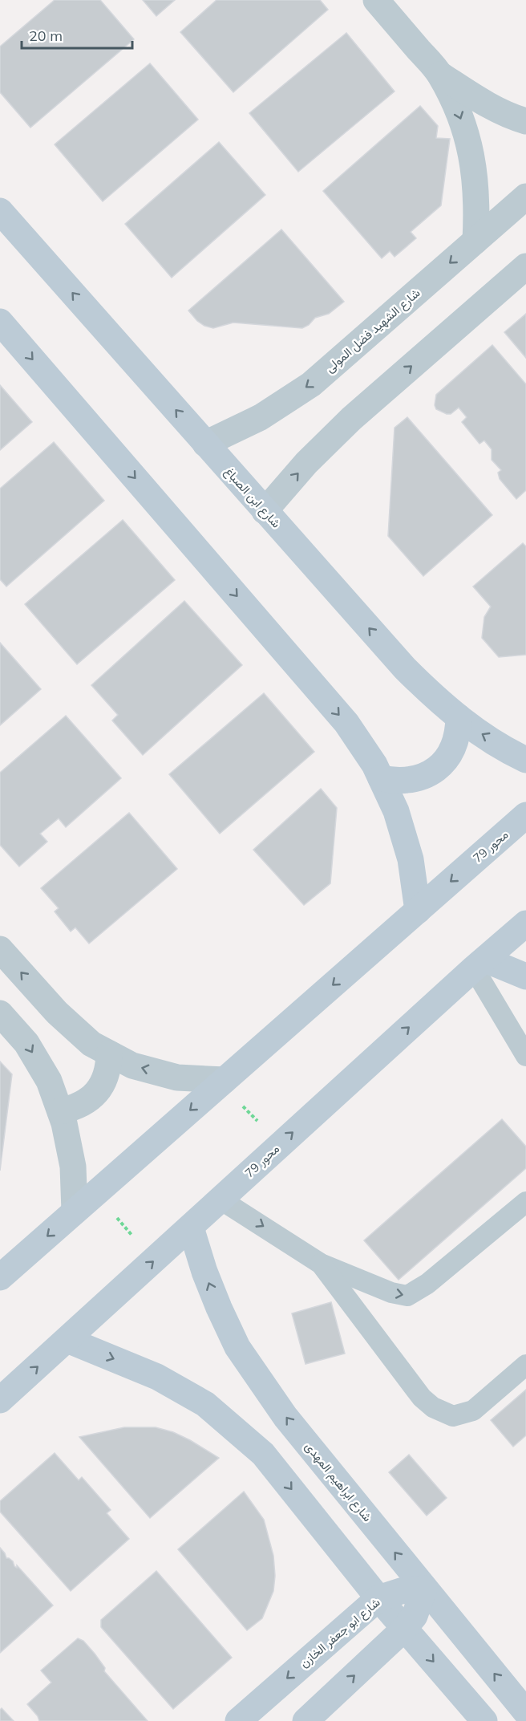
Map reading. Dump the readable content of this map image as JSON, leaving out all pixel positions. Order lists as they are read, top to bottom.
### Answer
{
  "streets": {
    "street": [
      "شارع الشهيد فضل المولى",
      "شارع ابن الصباغ",
      "محور 79",
      "شارع ابراهيم المهدى",
      "شارع ابو جعفر الخازن"
    ]
  },
  "crossings": [
    ["شارع الشهيد فضل المولى", "شارع ابن الصباغ"],
    ["محور 79", "شارع ابراهيم المهدى"],
    ["شارع ابراهيم المهدى", "شارع ابو جعفر الخازن"]
  ],
  "scale_bar": "20 m"
}
